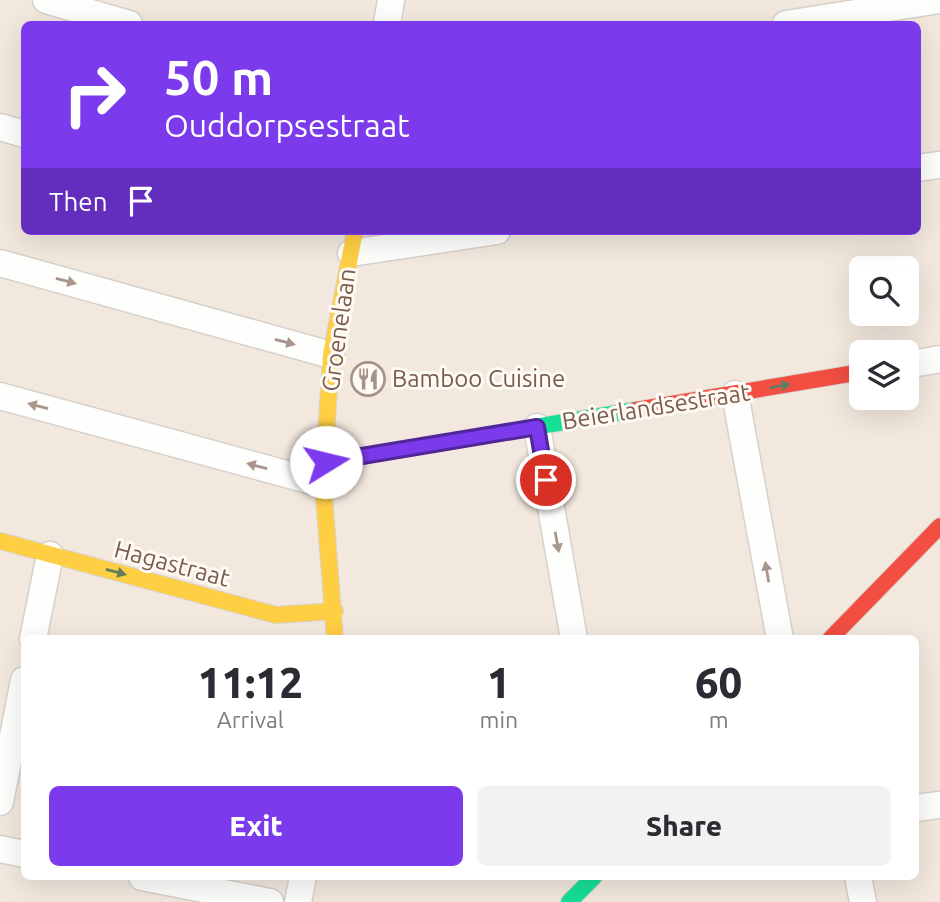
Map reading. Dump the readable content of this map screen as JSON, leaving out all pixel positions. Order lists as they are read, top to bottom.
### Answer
{
  "streets": {
    "street": ["Groenelaan", "Beierlandsestraat", "Hagastraat"]
  },
  "crossings": [
    ["Groenelaan", "Beierlandsestraat"],
    ["Groenelaan", "Hagastraat"]
  ],
  "one_way": ["Hagastraat"],
  "places": {
    "restaurant": ["Bamboo Cuisine"]
  },
  "page": {
    "turn": ["50 m", "Ouddorpsestraat"],
    "then": "Then",
    "eta": [
      "11:12",
      "Arrival",
      "1",
      "min",
      "60",
      "m"
    ],
    "buttons": ["Exit", "Share"]
  }
}
